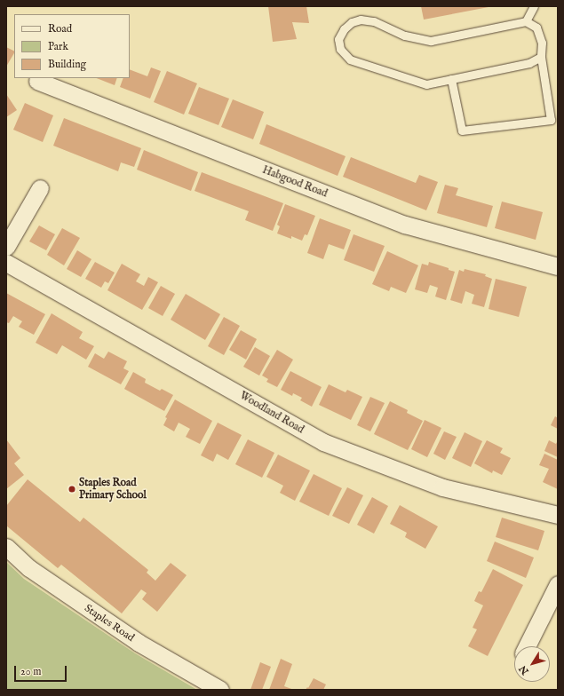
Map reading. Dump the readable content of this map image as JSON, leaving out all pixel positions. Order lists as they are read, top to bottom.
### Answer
{
  "streets": {
    "street": ["Habgood Road", "Woodland Road", "Staples Road"]
  },
  "places": ["Staples Road Primary School"],
  "legend": ["Road", "Park", "Building"],
  "scale_bar": "20 m",
  "north": "bottom left"
}
